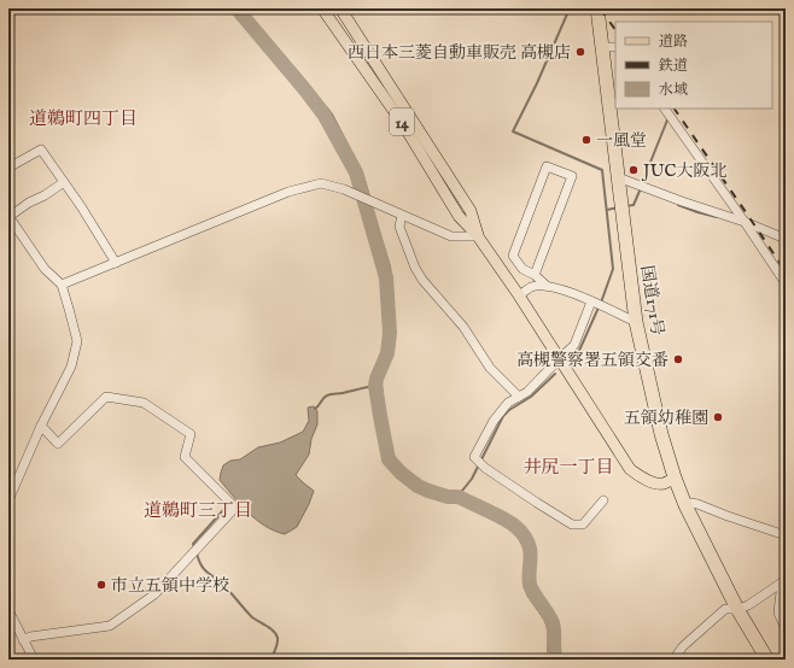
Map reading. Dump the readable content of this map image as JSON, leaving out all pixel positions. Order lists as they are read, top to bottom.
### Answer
{
  "streets": {
    "highway": ["国道171号"],
    "main road": ["14"]
  },
  "crossings": [
    ["14", "国道171号"]
  ],
  "districts": ["道鵜町四丁目", "井尻一丁目", "道鵜町三丁目"],
  "places": [
    "西日本三菱自動車販売 高槻店",
    "一風堂",
    "JUC大阪北",
    "高槻警察署五領交番",
    "五領幼稚園",
    "市立五領中学校"
  ],
  "legend": ["道路", "鉄道", "水域"]
}
